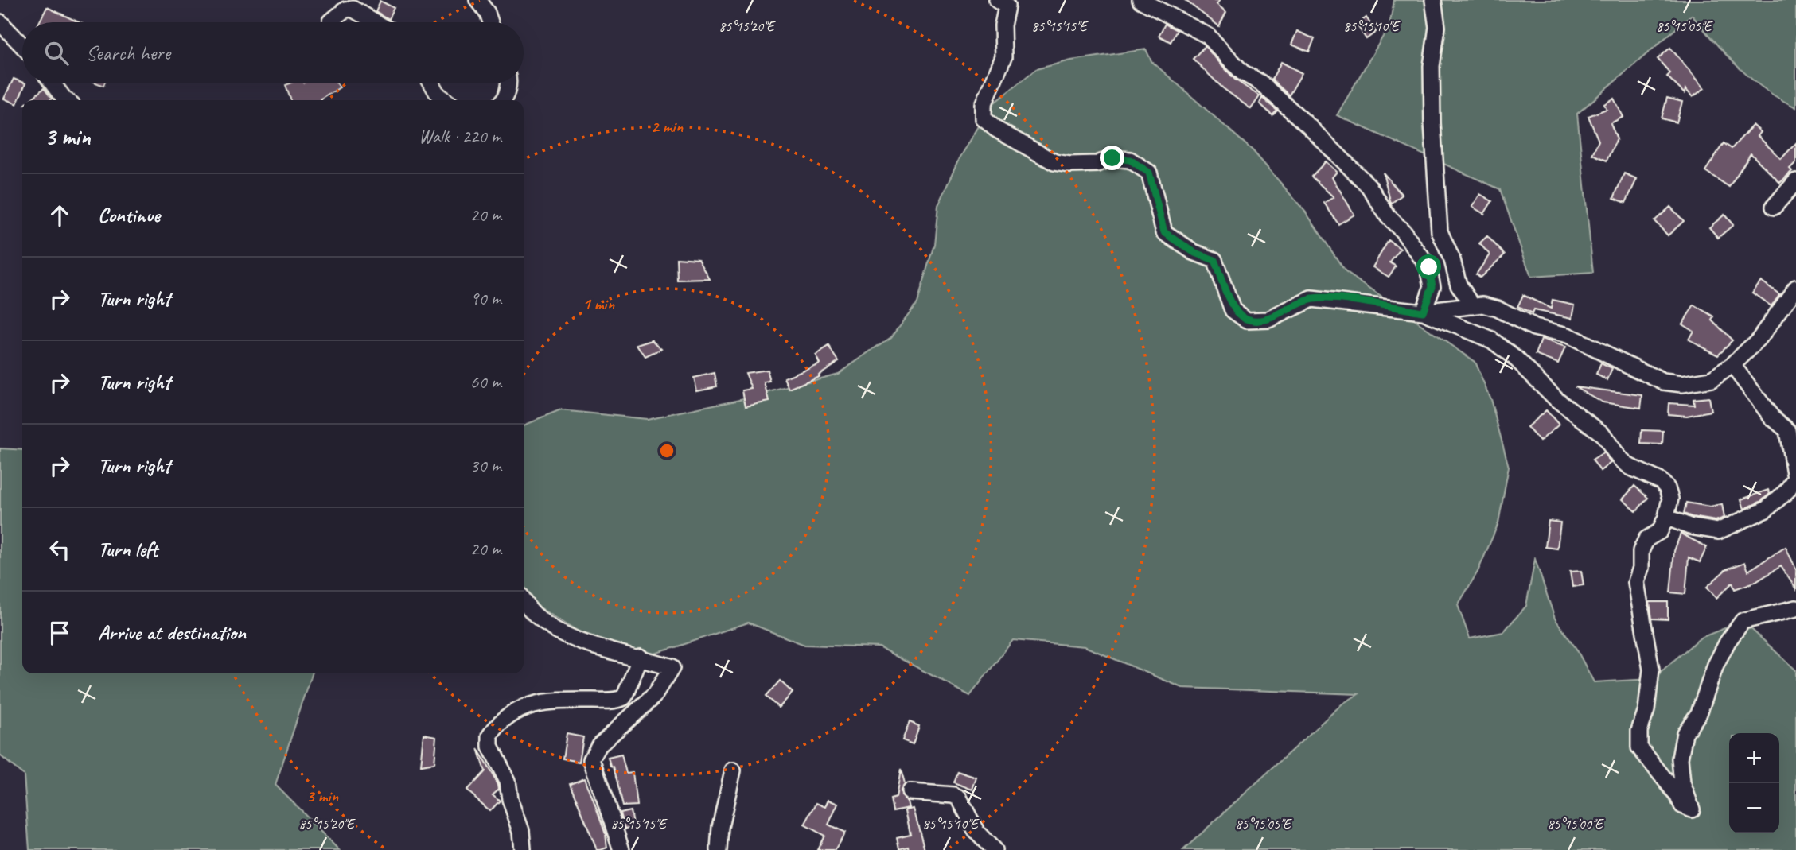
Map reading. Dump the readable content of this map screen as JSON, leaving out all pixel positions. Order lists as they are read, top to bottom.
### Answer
{
  "page": {
    "search": "Search here",
    "heading": ["3 min", "Walk · 220 m"],
    "list": [
      ["Continue", "20 m"],
      ["Turn right", "90 m"],
      ["Turn right", "60 m"],
      ["Turn right", "30 m"],
      ["Turn left", "20 m"],
      "Arrive at destination"
    ],
    "map_buttons": ["+", "−"]
  },
  "coordinates": [
    "85°15'20\"E",
    "85°15'15\"E",
    "85°15'10\"E",
    "85°15'05\"E",
    "85°15'00\"E"
  ],
  "rings": ["2 min", "1 min", "3 min"]
}
